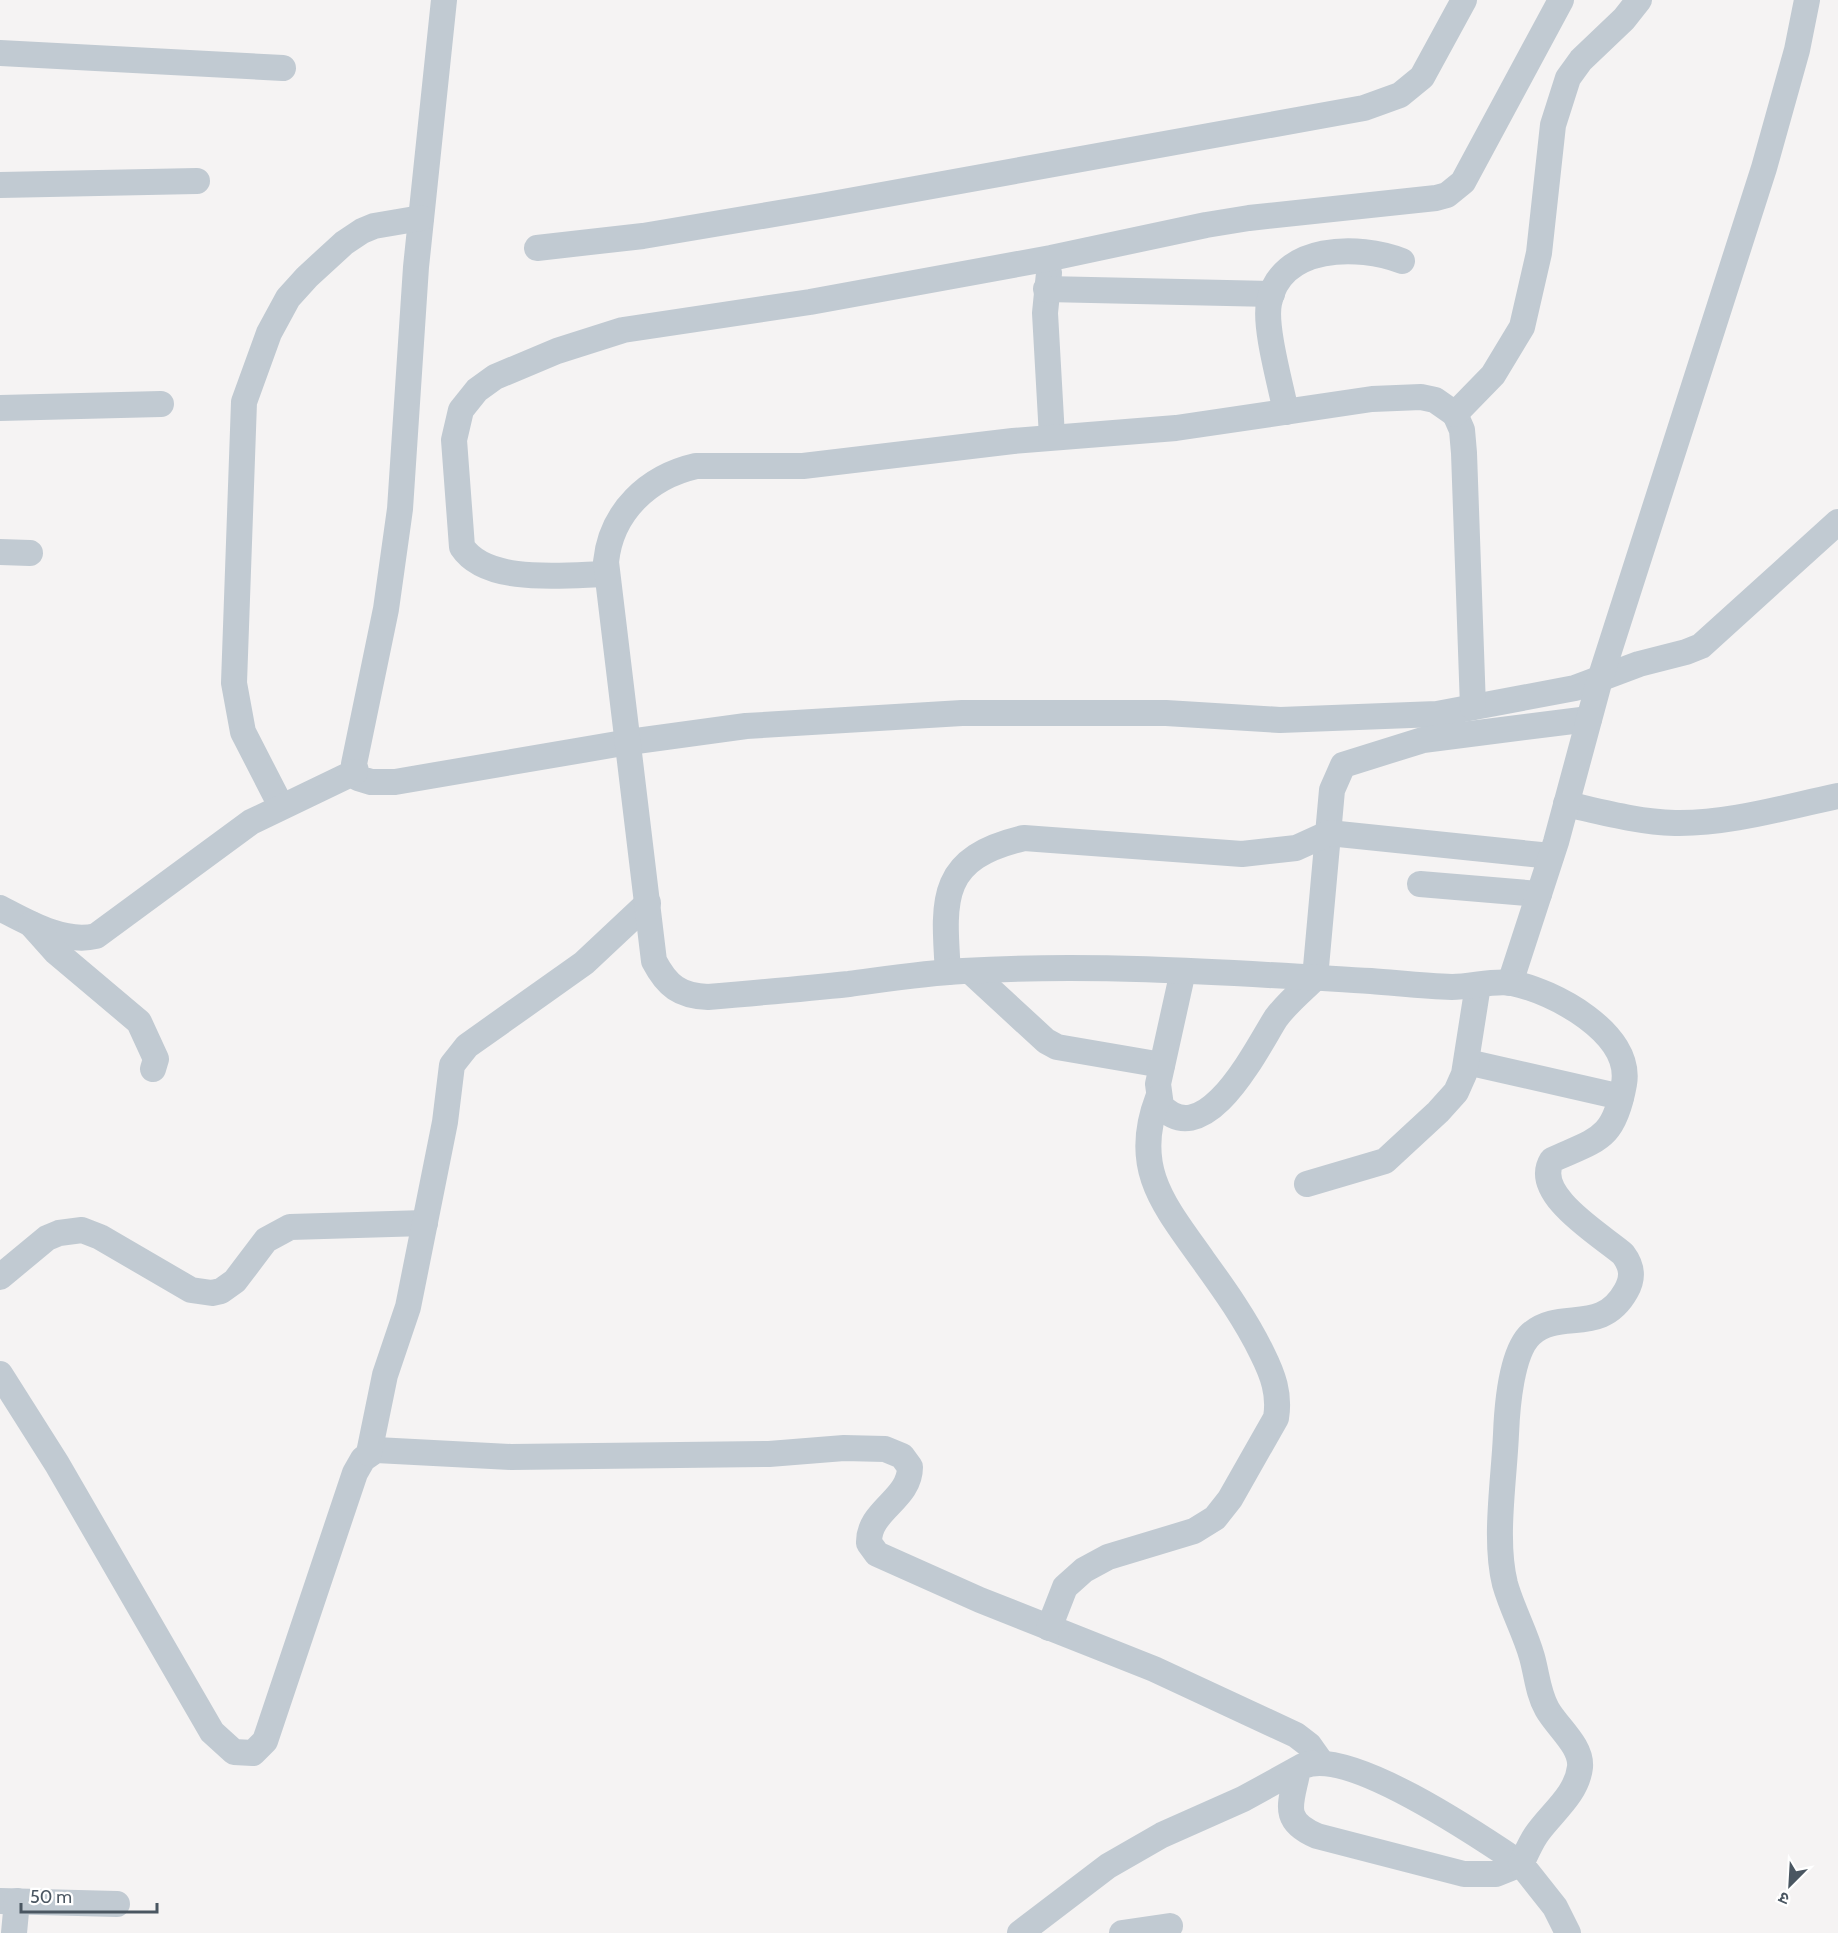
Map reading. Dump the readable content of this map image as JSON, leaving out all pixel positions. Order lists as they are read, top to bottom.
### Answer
{
  "scale_bar": "50 m",
  "north": "bottom left"
}
